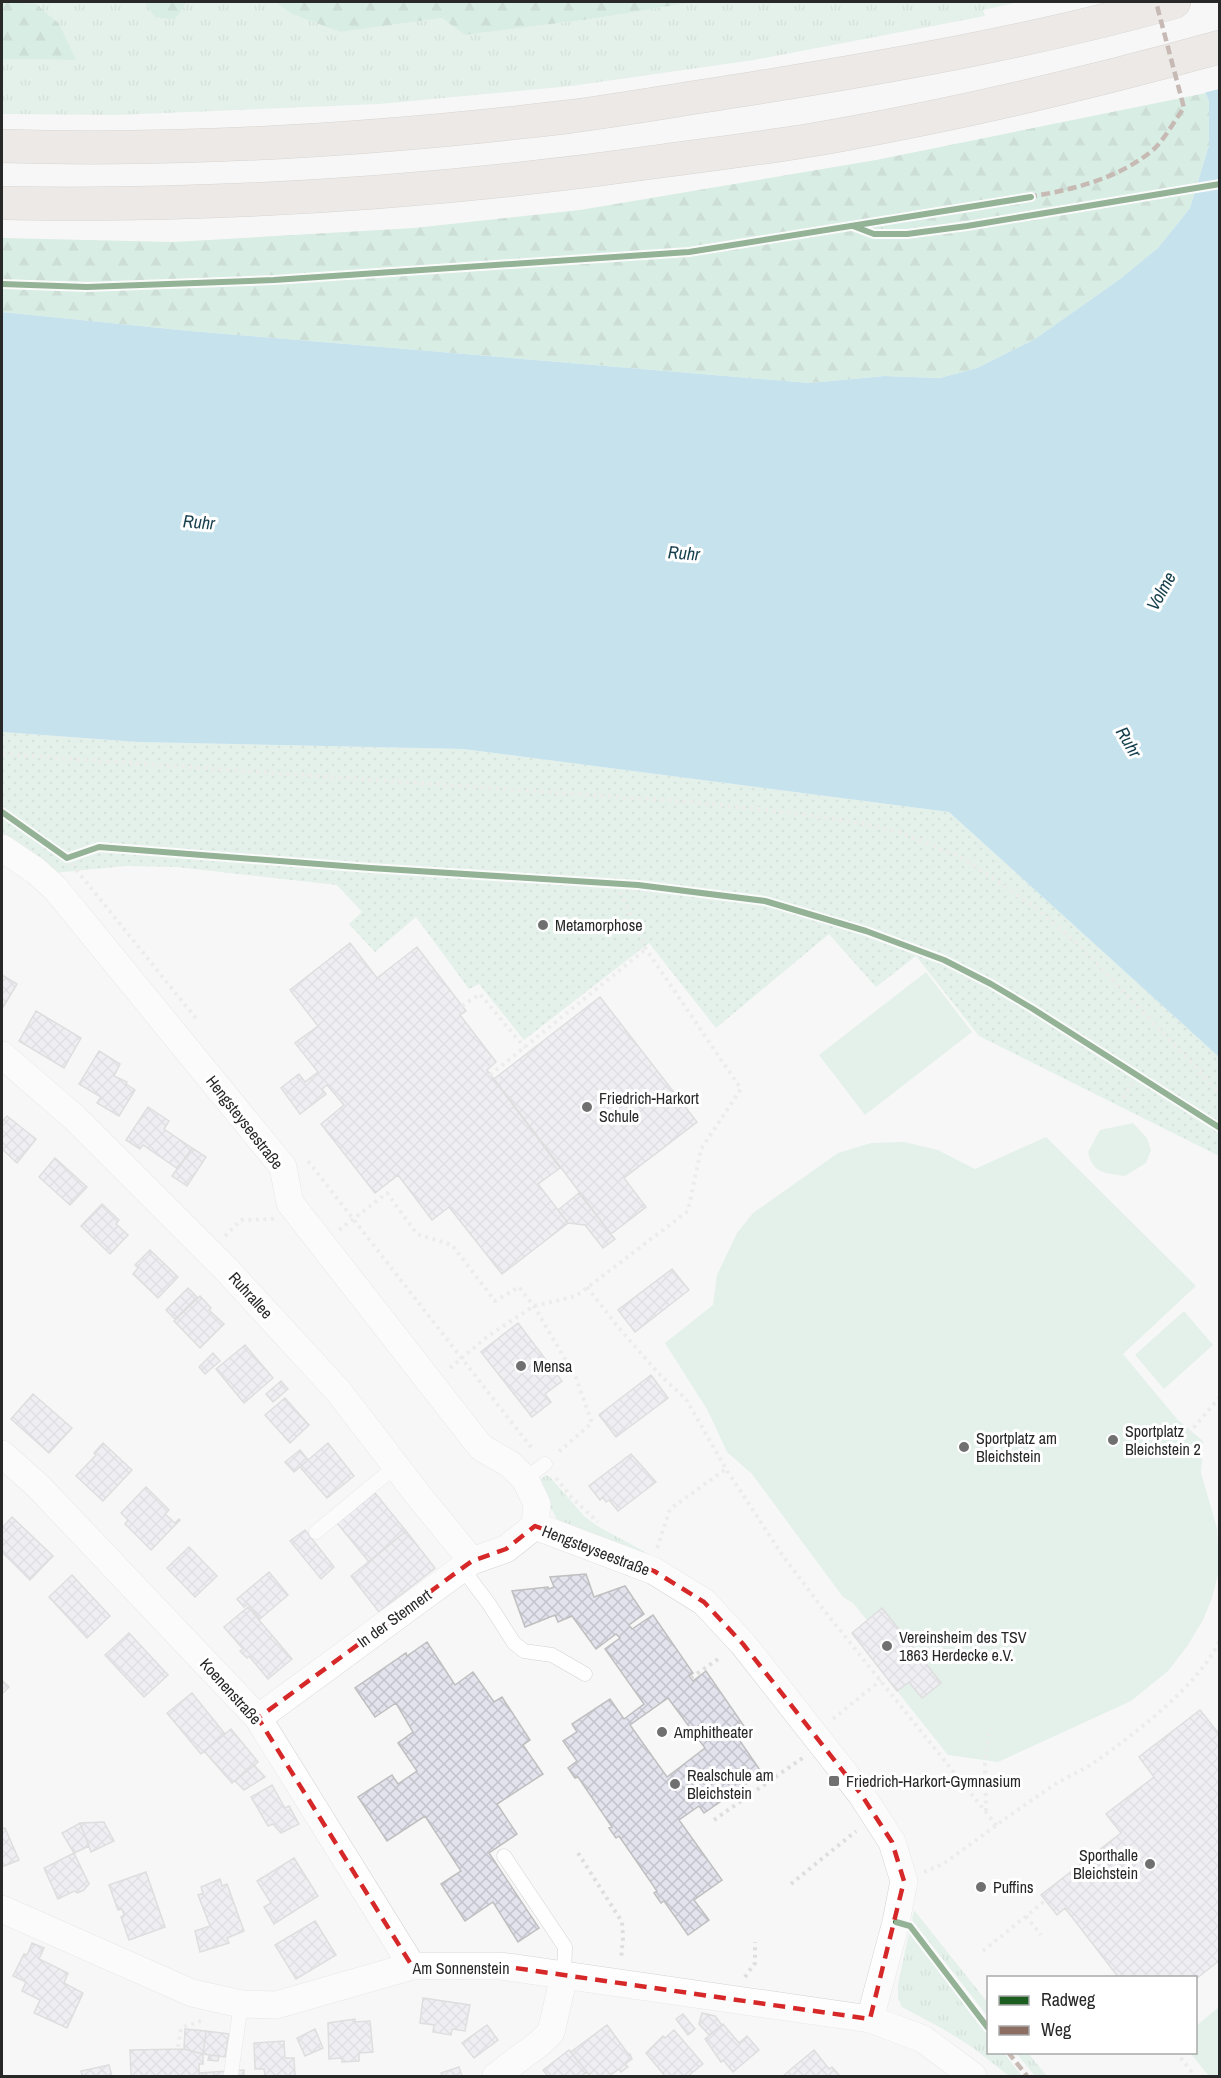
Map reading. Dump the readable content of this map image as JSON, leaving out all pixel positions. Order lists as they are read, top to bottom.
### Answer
{
  "streets": {
    "street": [
      "Hengsteyseestraße",
      "Ruhrallee",
      "In der Stennert",
      "Koenenstraße",
      "Am Sonnenstein"
    ]
  },
  "crossings": [
    ["Hengsteyseestraße", "In der Stennert"],
    ["Hengsteyseestraße", "Am Sonnenstein"],
    ["Ruhrallee", "In der Stennert"],
    ["In der Stennert", "Koenenstraße"],
    ["Koenenstraße", "Am Sonnenstein"]
  ],
  "water": ["Ruhr", "Volme"],
  "places": {
    "other": [
      "Metamorphose",
      "Friedrich-Harkort Schule",
      "Mensa",
      "Sportplatz Bleichstein 2",
      "Sportplatz am Bleichstein",
      "Vereinsheim des TSV 1863 Herdecke e.V.",
      "Amphitheater",
      "Realschule am Bleichstein",
      "Sporthalle Bleichstein",
      "Puffins"
    ],
    "transit": ["Friedrich-Harkort-Gymnasium"]
  },
  "legend": ["Radweg", "Weg"]
}
